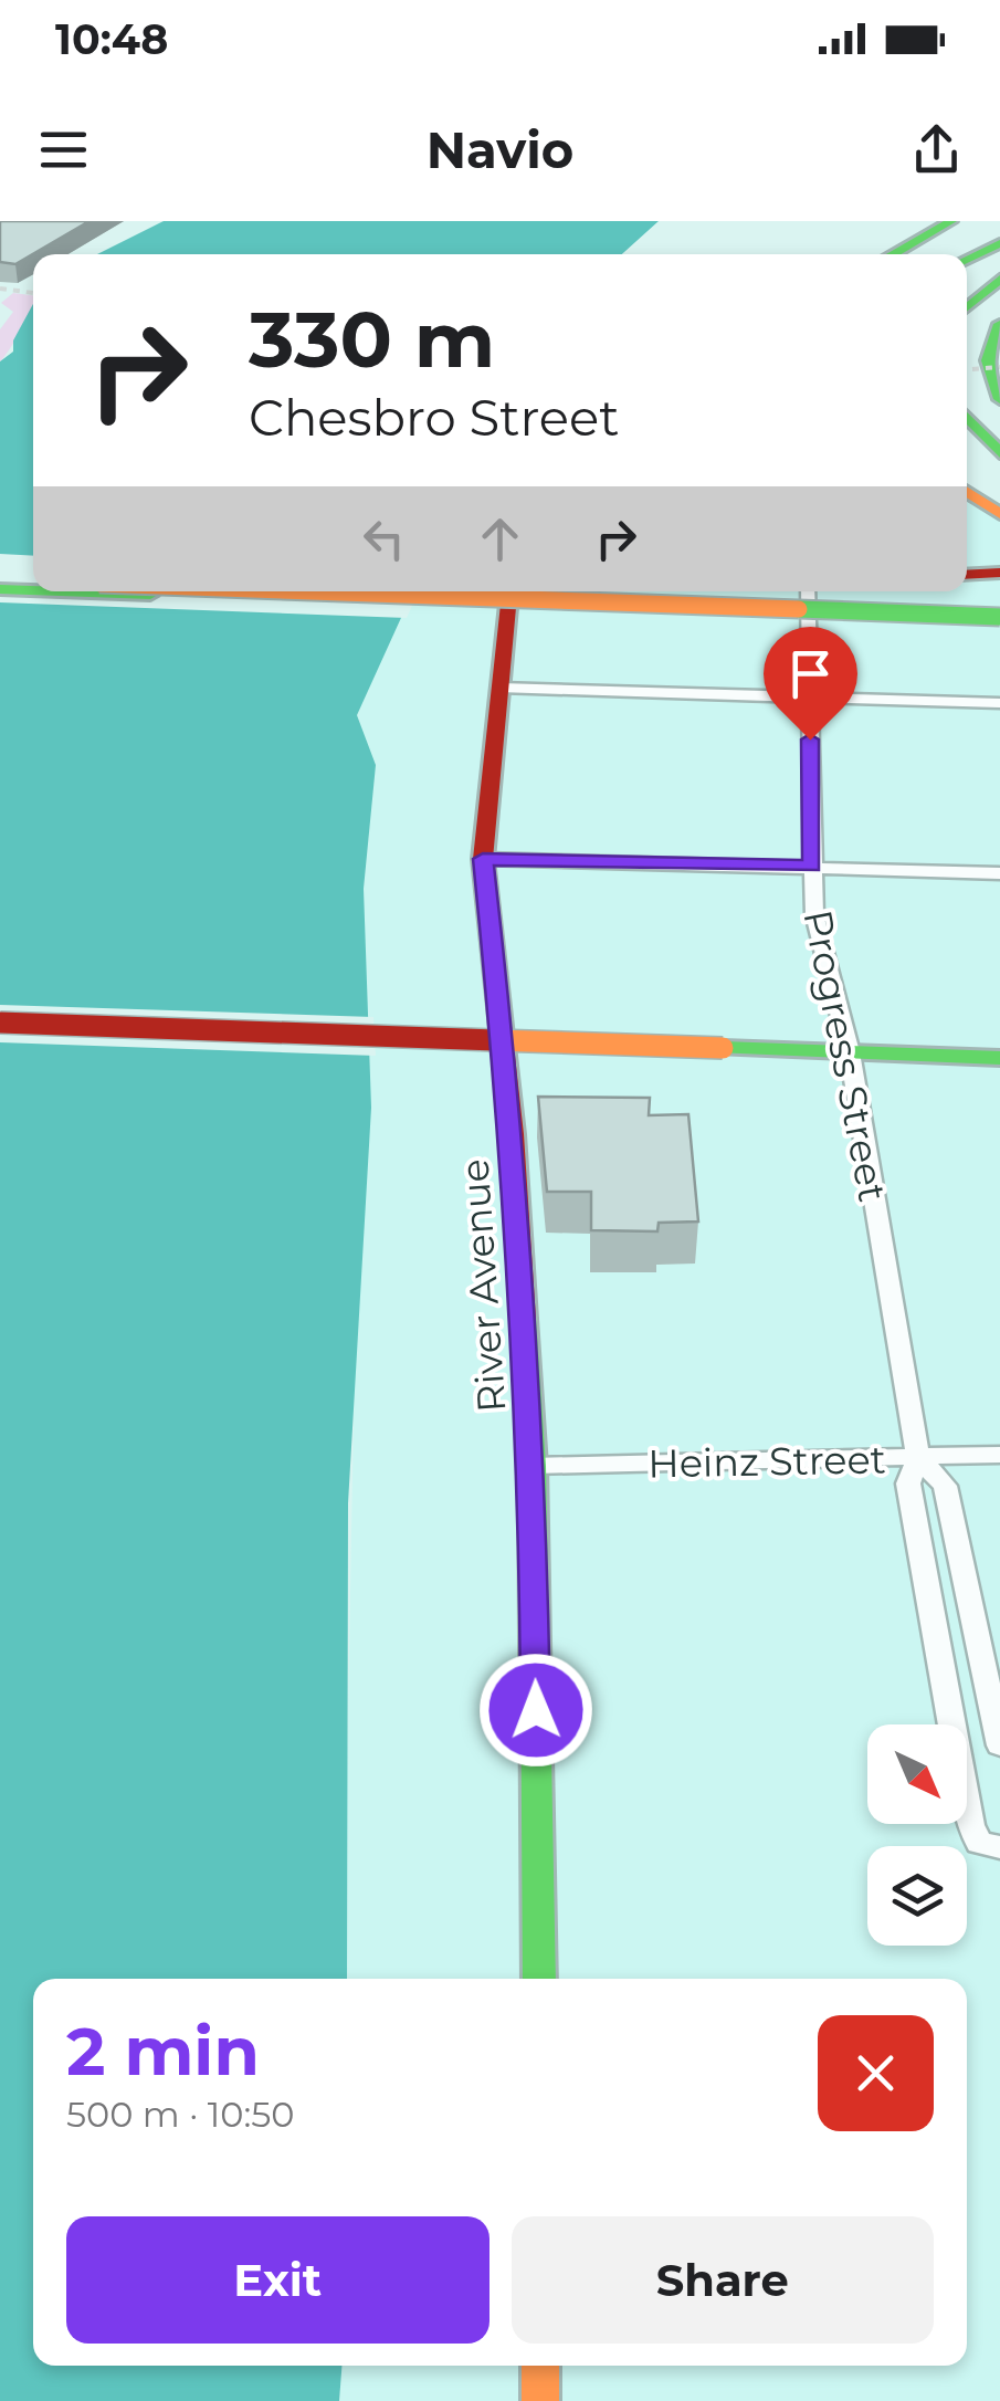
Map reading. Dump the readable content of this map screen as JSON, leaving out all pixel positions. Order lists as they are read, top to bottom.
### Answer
{
  "streets": {
    "main road": ["River Avenue"],
    "street": ["Progress Street", "Heinz Street"]
  },
  "crossings": [
    ["Progress Street", "Heinz Street"],
    ["River Avenue", "Heinz Street"]
  ],
  "north": "bottom right",
  "page": {
    "status": "10:48",
    "header": "Navio",
    "turn": ["330 m", "Chesbro Street"],
    "heading": ["2 min", "500 m · 10:50"],
    "buttons": ["Exit", "Share"]
  }
}
